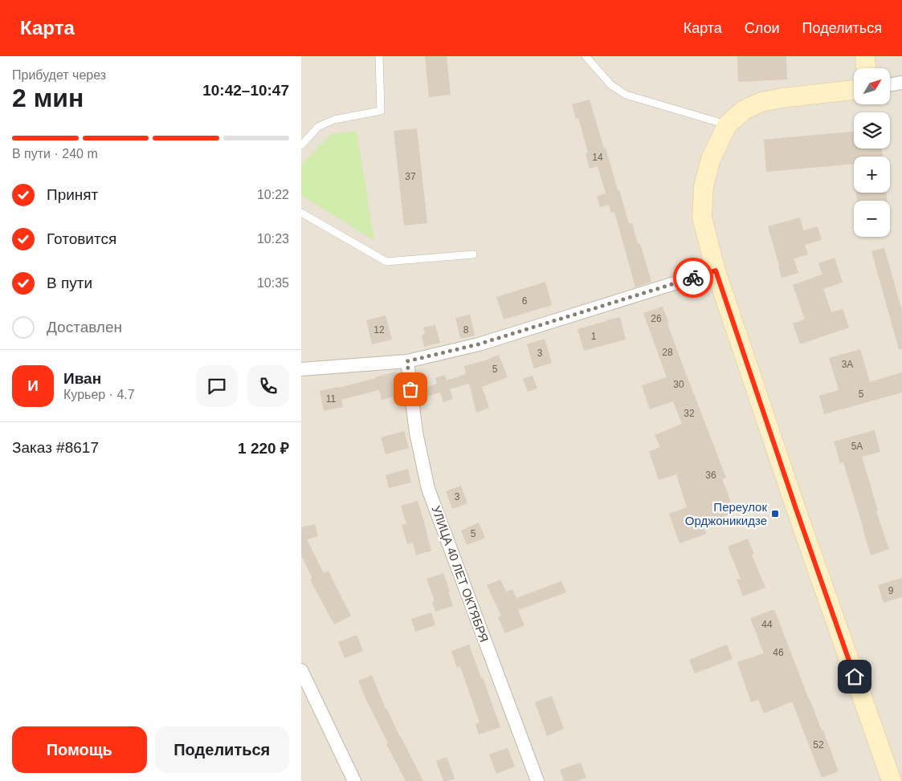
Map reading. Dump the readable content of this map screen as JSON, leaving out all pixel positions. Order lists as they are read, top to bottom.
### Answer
{
  "streets": {
    "street": ["УЛИЦА 40 ЛЕТ ОКТЯБРЯ"]
  },
  "places": {
    "transit": ["Переулок Орджоникидзе"]
  },
  "house_numbers": [
    "14",
    "37",
    "6",
    "26",
    "12",
    "8",
    "1",
    "28",
    "3",
    "3А",
    "5",
    "30",
    "5",
    "11",
    "32",
    "5А",
    "36",
    "3",
    "5",
    "9",
    "44",
    "46",
    "52"
  ],
  "north": "top right",
  "page": {
    "header": "Карта",
    "nav": ["Карта", "Слои", "Поделиться"],
    "heading": ["2 мин", "Прибудет через", "10:42–10:47"],
    "panel": [
      "Иван",
      "Курьер · 4.7",
      "Заказ #8617",
      "1 220 ₽"
    ],
    "map_buttons": ["+", "−"],
    "bar": "В пути · 240 m",
    "list": [
      ["Принят", "10:22"],
      ["Готовится", "10:23"],
      ["В пути", "10:35"],
      "Доставлен"
    ],
    "round": "И",
    "buttons": ["Помощь", "Поделиться"]
  }
}
